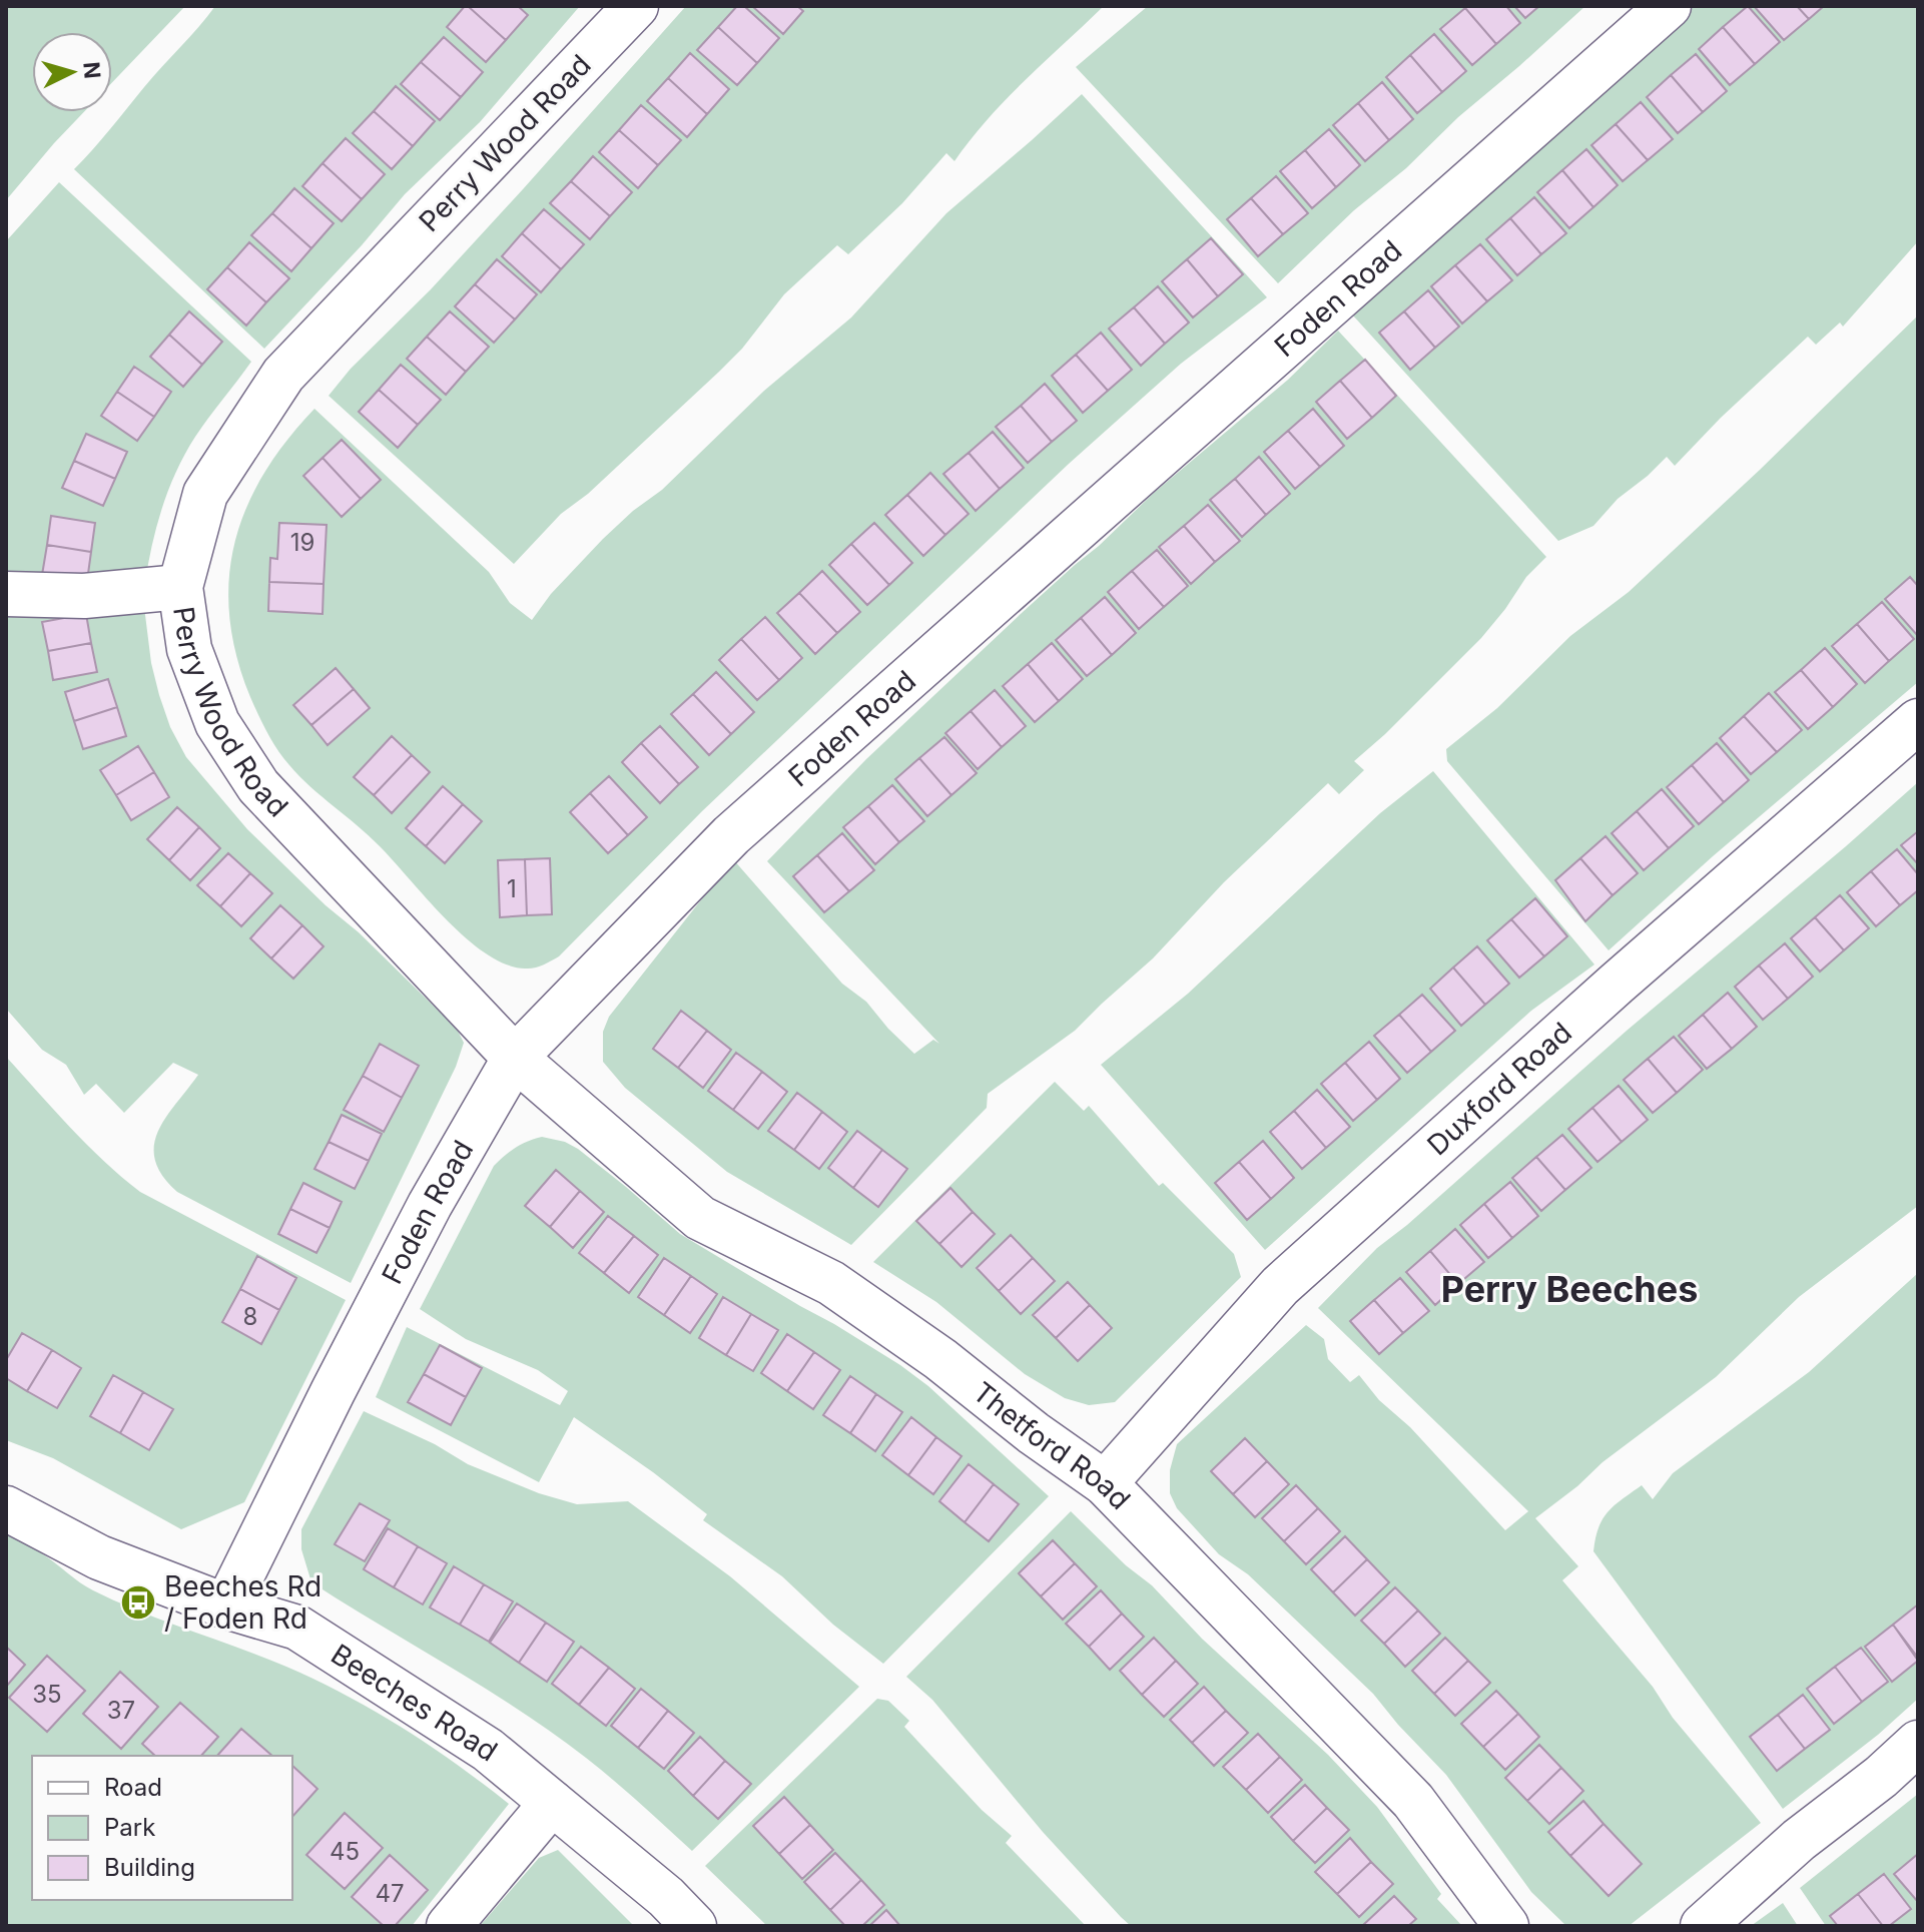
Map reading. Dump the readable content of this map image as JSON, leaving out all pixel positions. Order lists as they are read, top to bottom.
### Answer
{
  "streets": {
    "street": [
      "Perry Wood Road",
      "Foden Road",
      "Duxford Road",
      "Thetford Road",
      "Beeches Road"
    ]
  },
  "crossings": [
    ["Perry Wood Road", "Foden Road"],
    ["Perry Wood Road", "Thetford Road"],
    ["Foden Road", "Thetford Road"],
    ["Foden Road", "Beeches Road"],
    ["Duxford Road", "Thetford Road"]
  ],
  "districts": ["Perry Beeches"],
  "places": {
    "bus stop": ["Beeches Rd / Foden Rd"]
  },
  "house_numbers": [
    "19",
    "1",
    "8",
    "35",
    "37",
    "45",
    "47"
  ],
  "legend": ["Road", "Park", "Building"],
  "north": "right"
}
